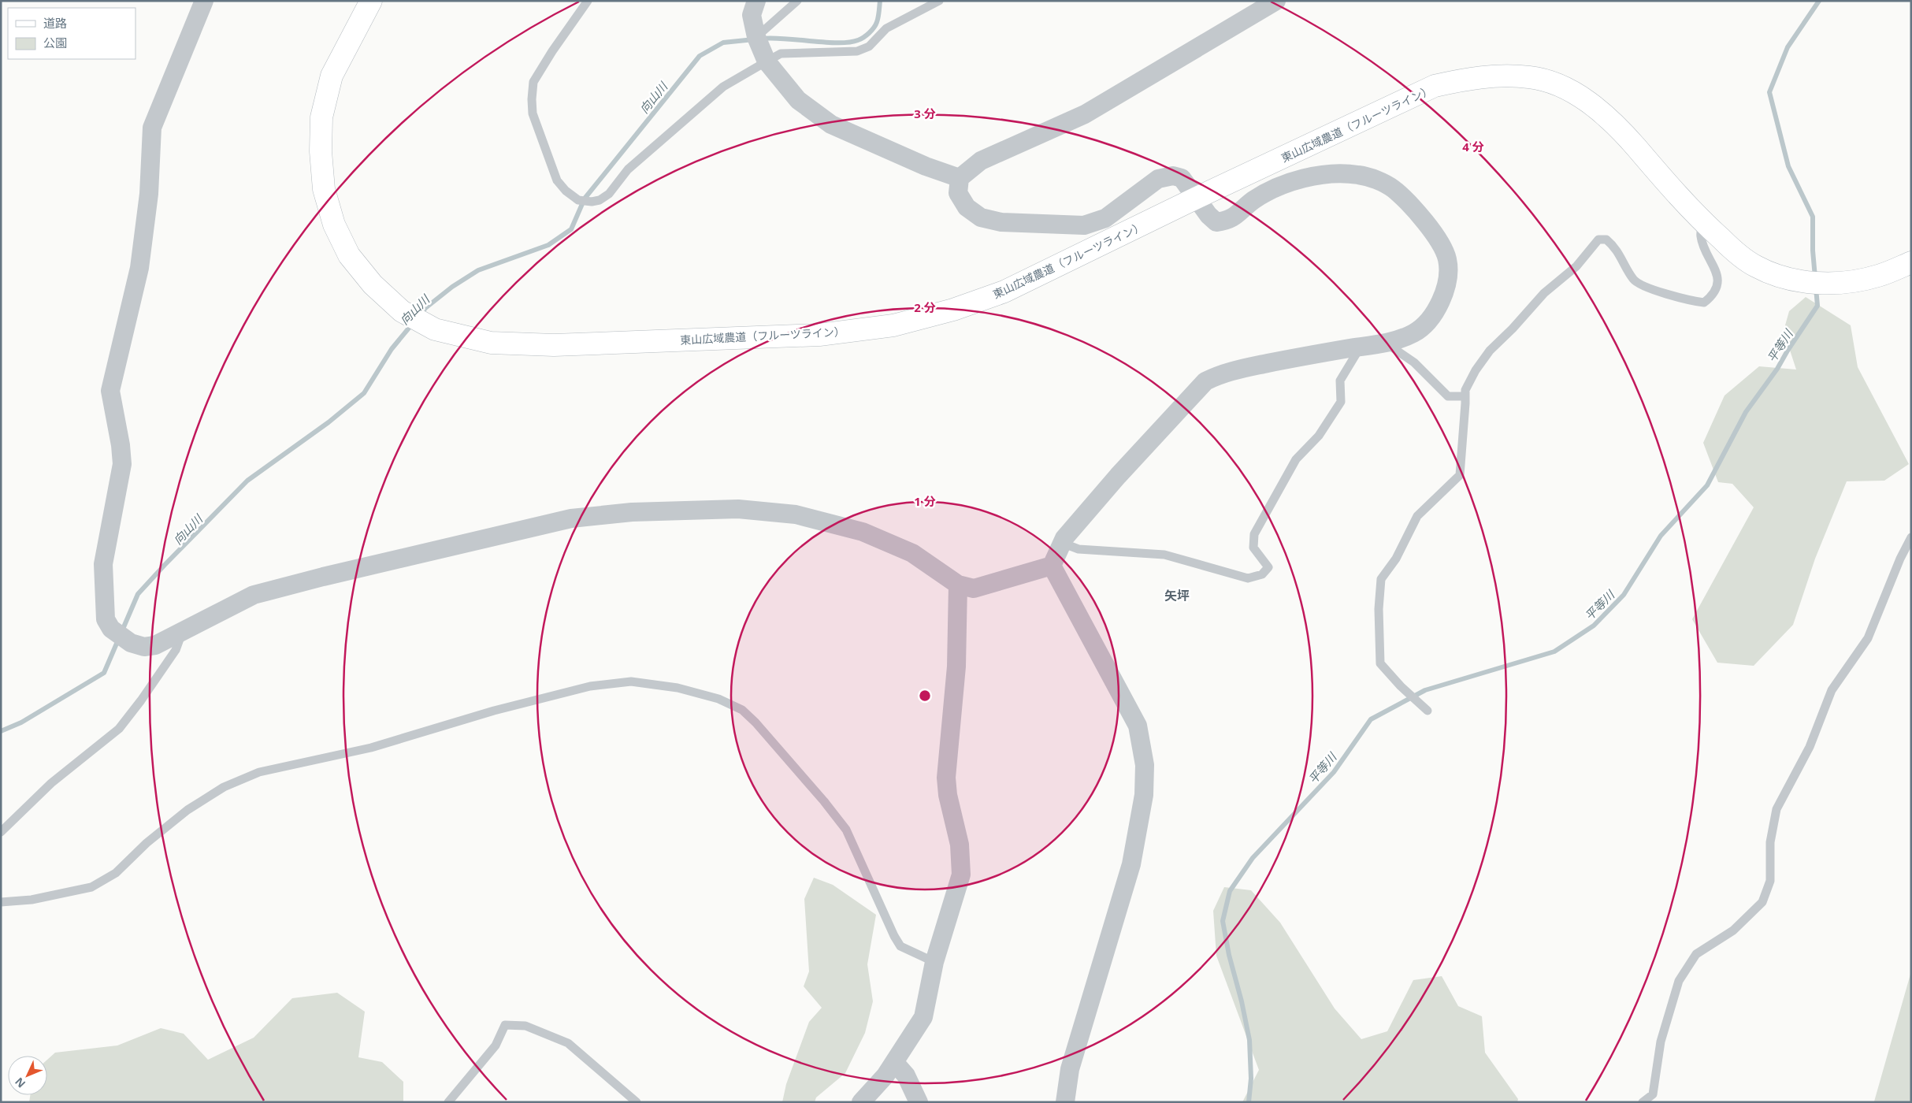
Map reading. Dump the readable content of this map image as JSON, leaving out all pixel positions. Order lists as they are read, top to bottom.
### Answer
{
  "streets": {
    "street": ["東山広域農道（フルーツライン）"]
  },
  "districts": ["矢坪"],
  "water": ["向山川", "平等川"],
  "legend": ["道路", "公園"],
  "north": "bottom left",
  "rings": [
    "3 分",
    "4 分",
    "2 分",
    "1 分"
  ]
}
